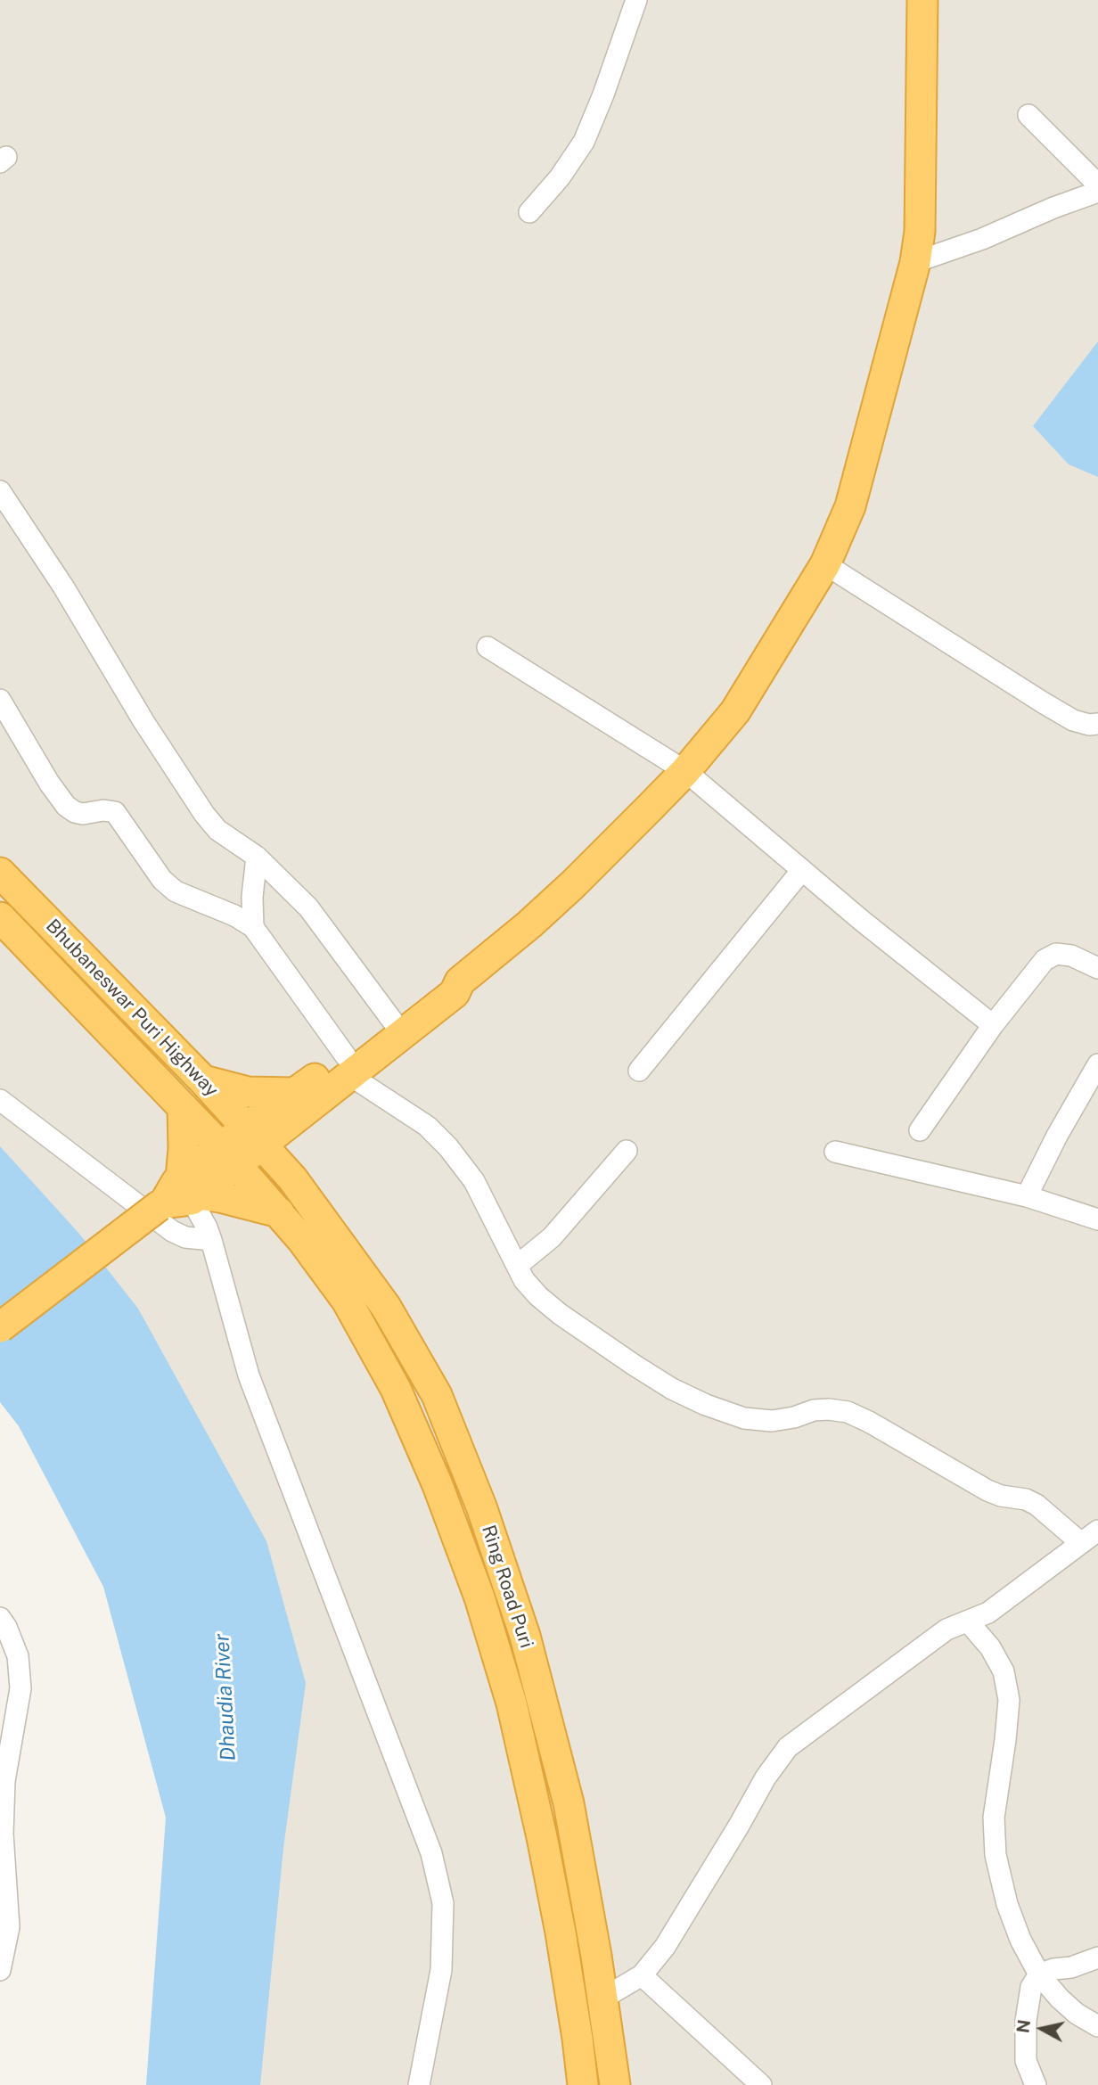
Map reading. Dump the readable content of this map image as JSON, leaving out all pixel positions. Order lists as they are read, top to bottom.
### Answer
{
  "streets": {
    "highway": ["Bhubaneswar Puri Highway", "Ring Road Puri"]
  },
  "crossings": [
    ["Bhubaneswar Puri Highway", "Ring Road Puri"]
  ],
  "water": ["Dhaudia River"],
  "north": "left"
}
